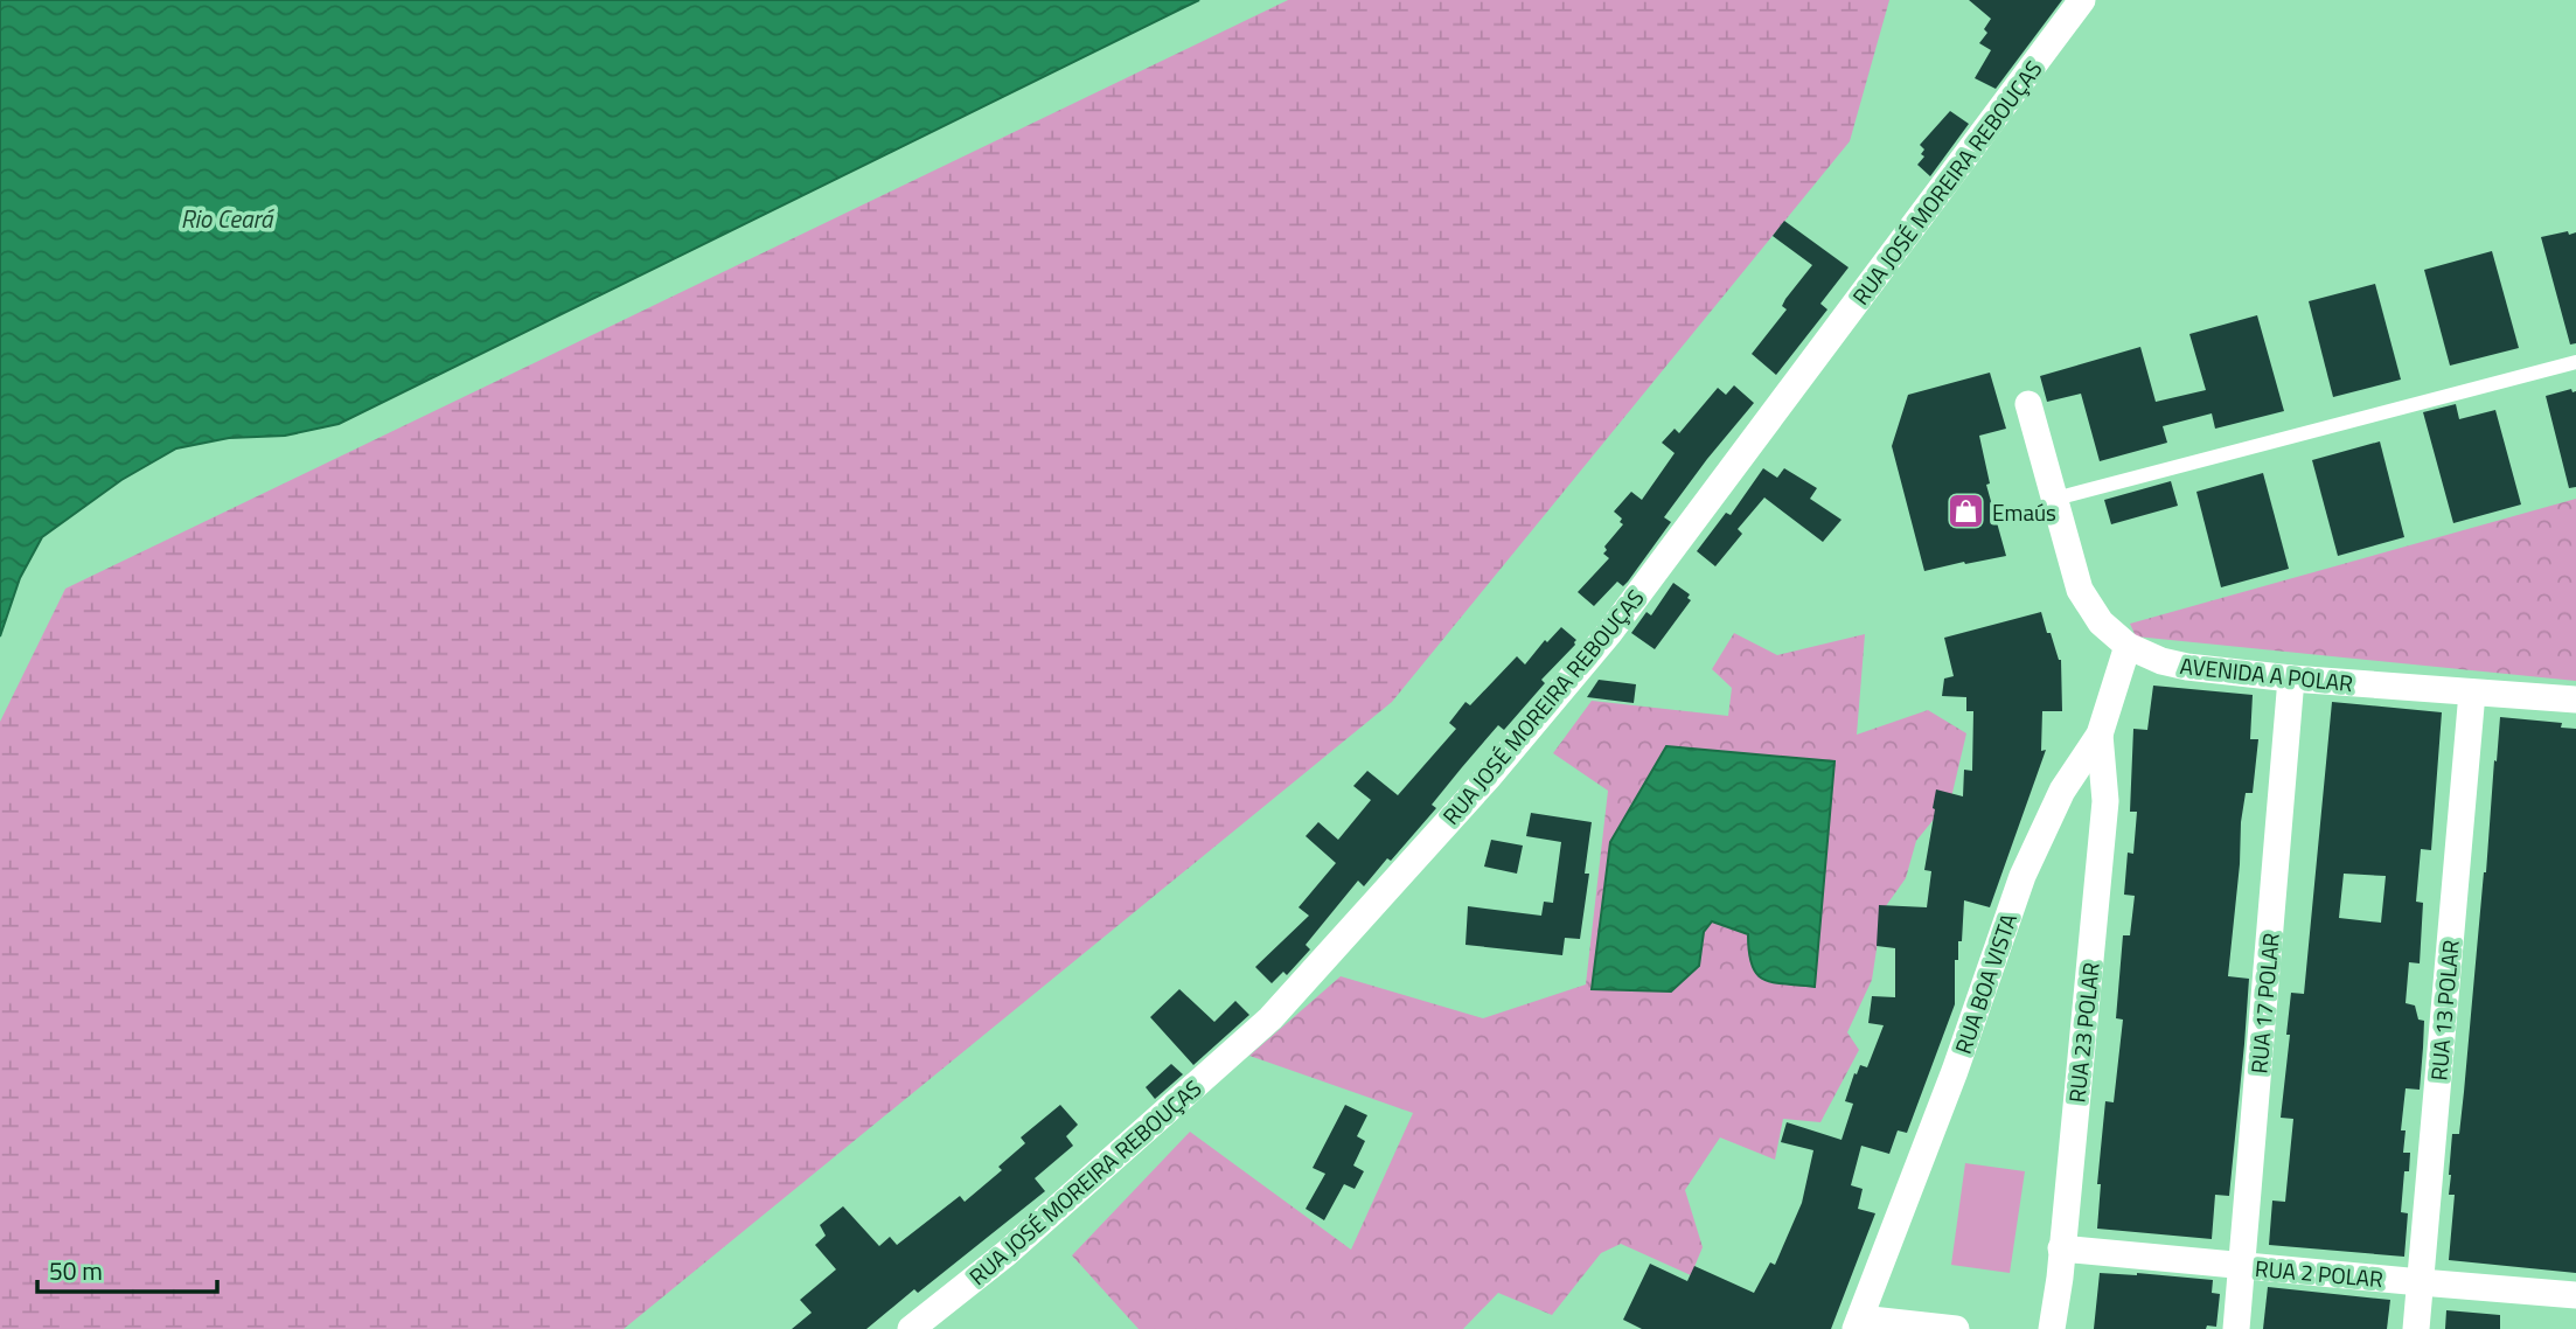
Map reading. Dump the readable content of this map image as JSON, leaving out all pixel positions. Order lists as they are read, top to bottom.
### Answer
{
  "streets": {
    "street": [
      "RUA JOSÉ MOREIRA REBOUÇAS",
      "AVENIDA A POLAR",
      "RUA BOA VISTA",
      "RUA 17 POLAR",
      "RUA 13 POLAR",
      "RUA 23 POLAR",
      "RUA 2 POLAR"
    ]
  },
  "crossings": [
    ["AVENIDA A POLAR", "RUA BOA VISTA"],
    ["AVENIDA A POLAR", "RUA 17 POLAR"],
    ["AVENIDA A POLAR", "RUA 13 POLAR"],
    ["RUA BOA VISTA", "RUA 23 POLAR"],
    ["RUA 17 POLAR", "RUA 2 POLAR"],
    ["RUA 13 POLAR", "RUA 2 POLAR"],
    ["RUA 23 POLAR", "RUA 2 POLAR"]
  ],
  "water": ["Rio Ceará"],
  "places": {
    "shop": ["Emaús"]
  },
  "scale_bar": "50 m"
}
